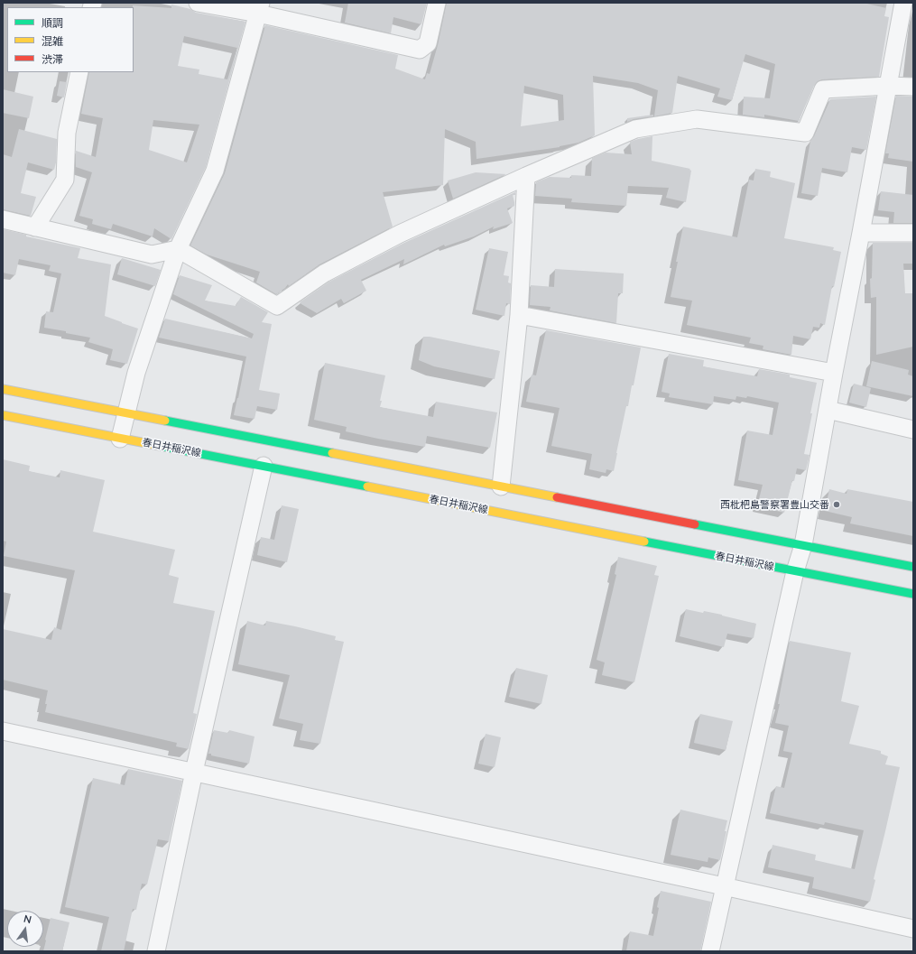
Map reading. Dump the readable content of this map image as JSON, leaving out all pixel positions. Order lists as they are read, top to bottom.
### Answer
{
  "streets": {
    "main road": ["春日井稲沢線"]
  },
  "places": ["西枇杷島警察署豊山交番"],
  "legend": ["順調", "混雑", "渋滞"],
  "north": "top"
}
